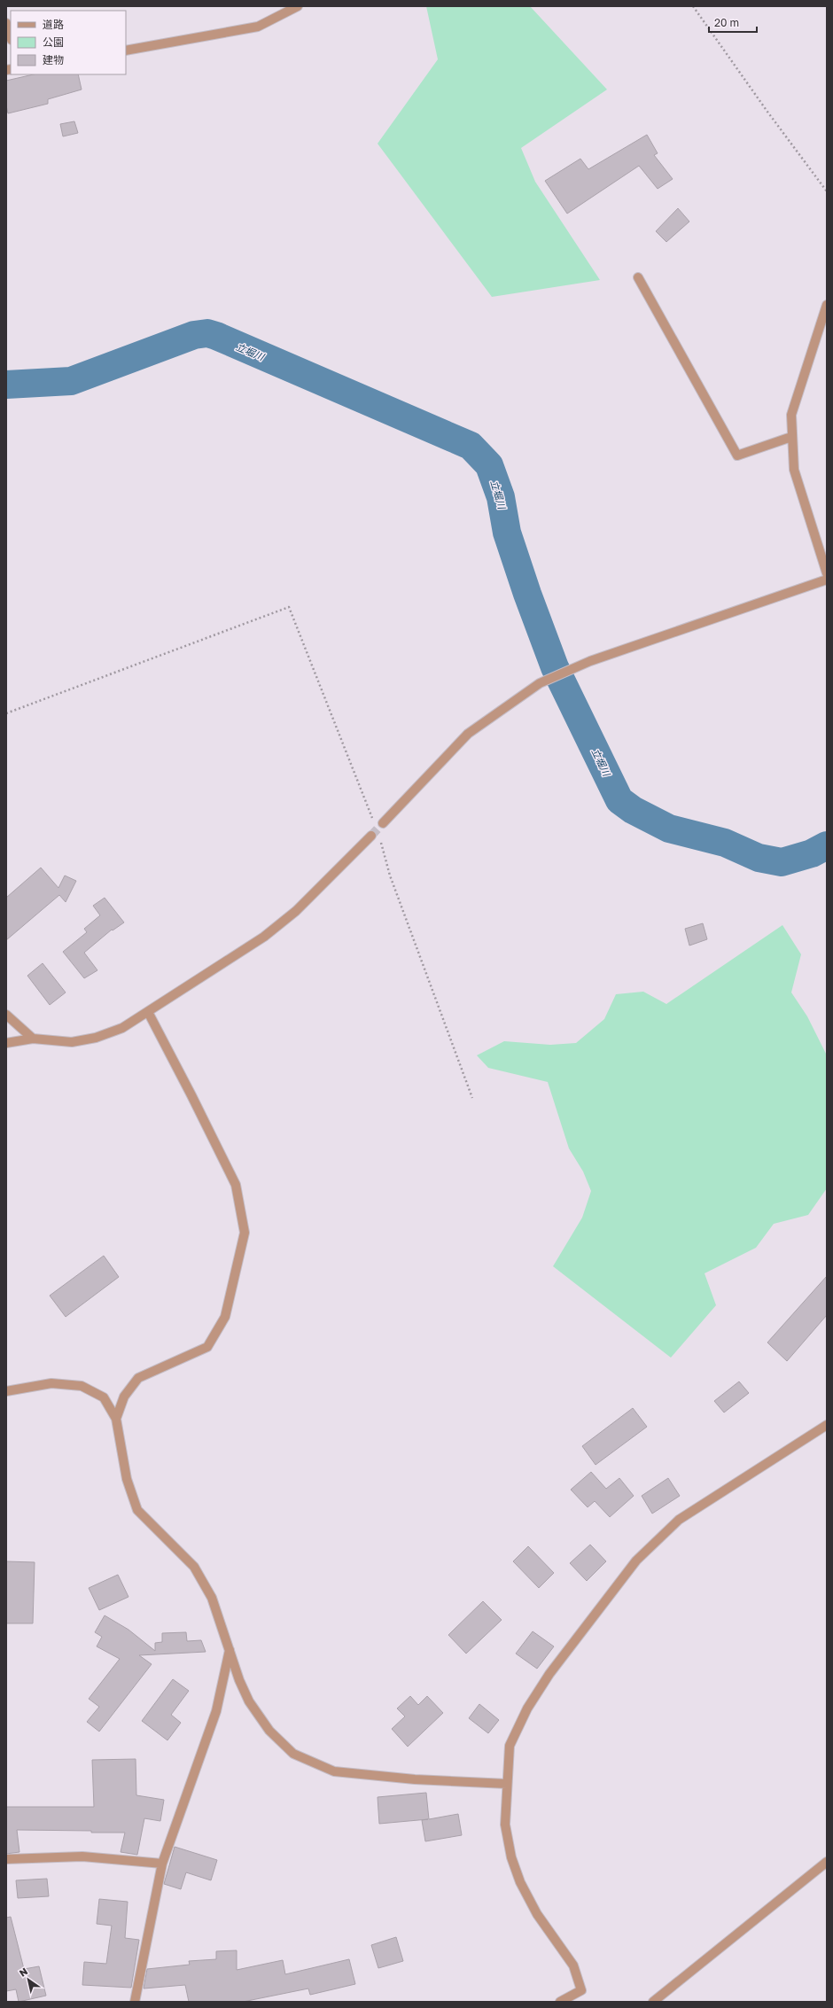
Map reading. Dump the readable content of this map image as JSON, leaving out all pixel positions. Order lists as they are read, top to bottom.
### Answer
{
  "water": ["立堀川"],
  "legend": ["道路", "公園", "建物"],
  "scale_bar": "20 m",
  "north": "top left"
}
